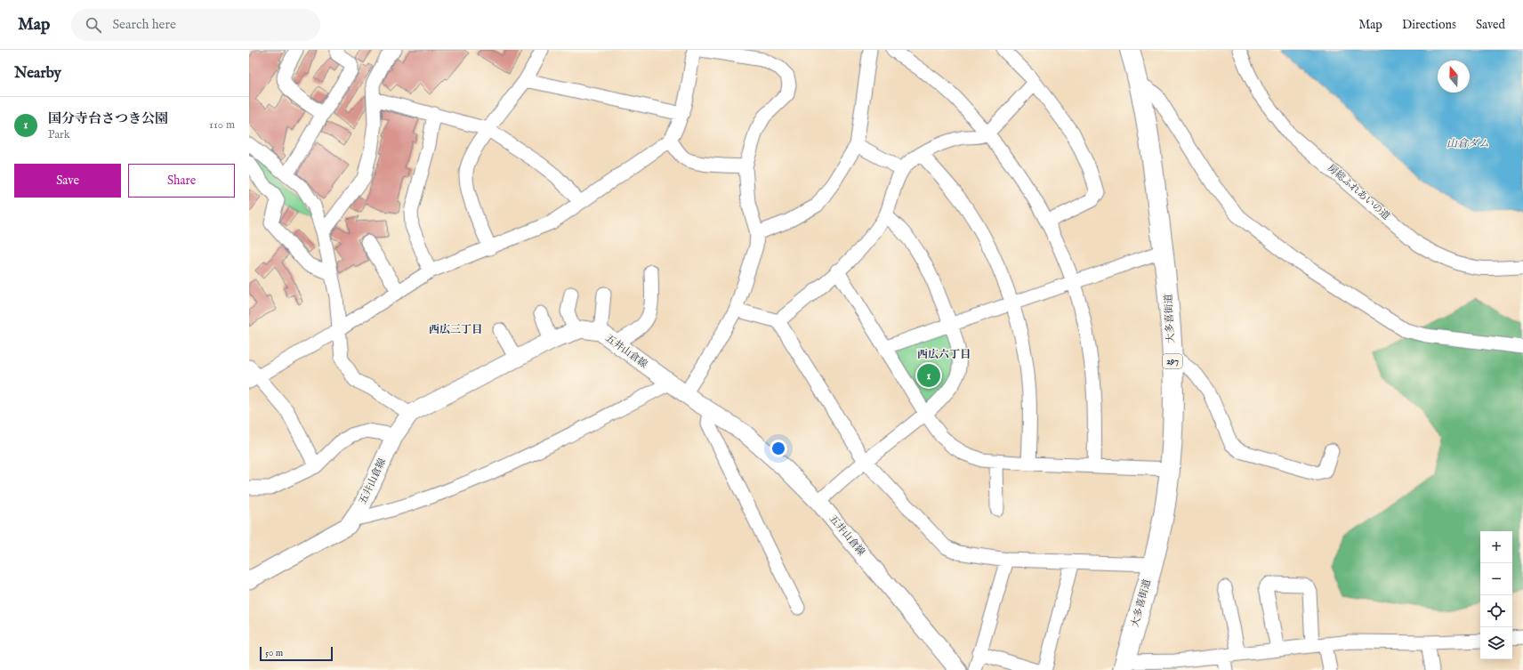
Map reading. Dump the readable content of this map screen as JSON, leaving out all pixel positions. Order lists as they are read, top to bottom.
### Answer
{
  "streets": {
    "highway": ["大多喜街道", "297"],
    "main road": ["五井山倉線"],
    "street": ["房総ふれあいの道"]
  },
  "districts": ["西広三丁目", "西広六丁目"],
  "water": ["山倉ダム"],
  "scale_bar": "50 m",
  "north": "top",
  "page": {
    "header": "Map",
    "search": "Search here",
    "nav": ["Map", "Directions", "Saved"],
    "heading": "Nearby",
    "list": [
      {
        "mark": "1",
        "name": "国分寺台さつき公園",
        "note": "Park",
        "value": "110 m"
      }
    ],
    "buttons": ["Save", "Share"],
    "pins": "1",
    "map_buttons": ["+", "−"],
    "scale": "50 m"
  }
}
